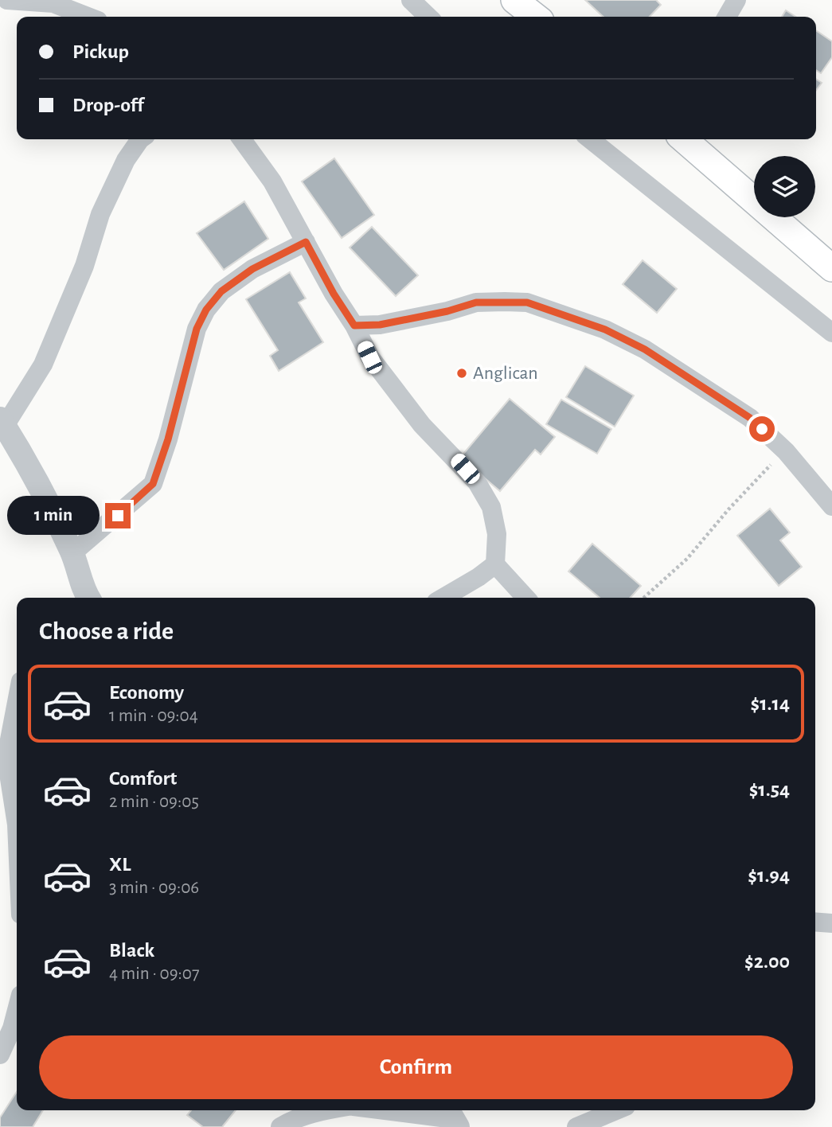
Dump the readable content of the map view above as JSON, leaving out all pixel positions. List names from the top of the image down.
{
  "places": ["Anglican"],
  "page": {
    "banner": ["Pickup", "Drop-off"],
    "bubble": "1 min",
    "heading": "Choose a ride",
    "list": [
      {
        "name": "Economy",
        "note": "1 min · 09:04",
        "value": "$1.14"
      },
      {
        "name": "Comfort",
        "note": "2 min · 09:05",
        "value": "$1.54"
      },
      {
        "name": "XL",
        "note": "3 min · 09:06",
        "value": "$1.94"
      },
      {
        "name": "Black",
        "note": "4 min · 09:07",
        "value": "$2.00"
      }
    ],
    "buttons": "Confirm"
  }
}
